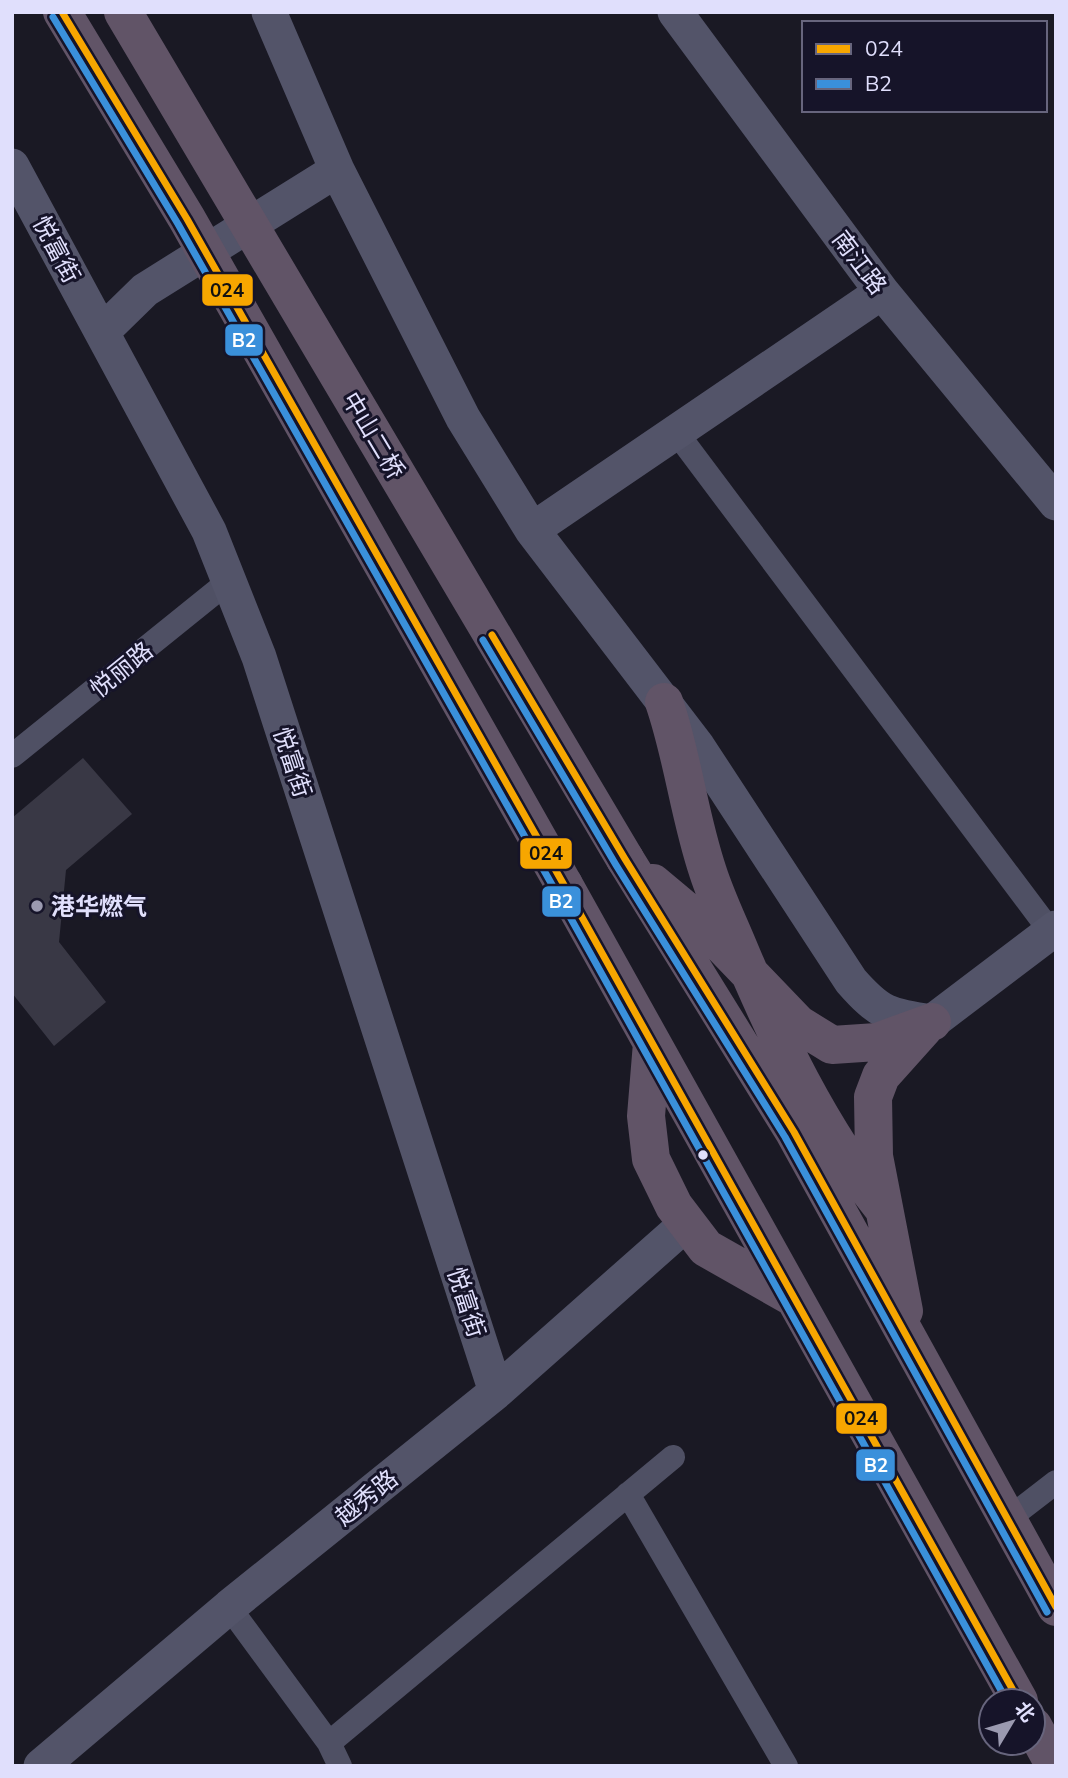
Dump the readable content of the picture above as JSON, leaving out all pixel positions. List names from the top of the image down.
{
  "streets": {
    "highway": ["中山二桥"],
    "street": [
      "悦富街",
      "南江路",
      "悦丽路",
      "越秀路"
    ]
  },
  "crossings": [
    ["悦富街", "悦丽路"],
    ["悦富街", "越秀路"]
  ],
  "places": ["港华燃气"],
  "lines": ["transit line 024", "transit line B2"],
  "legend": ["024", "B2"],
  "north": "top right"
}
